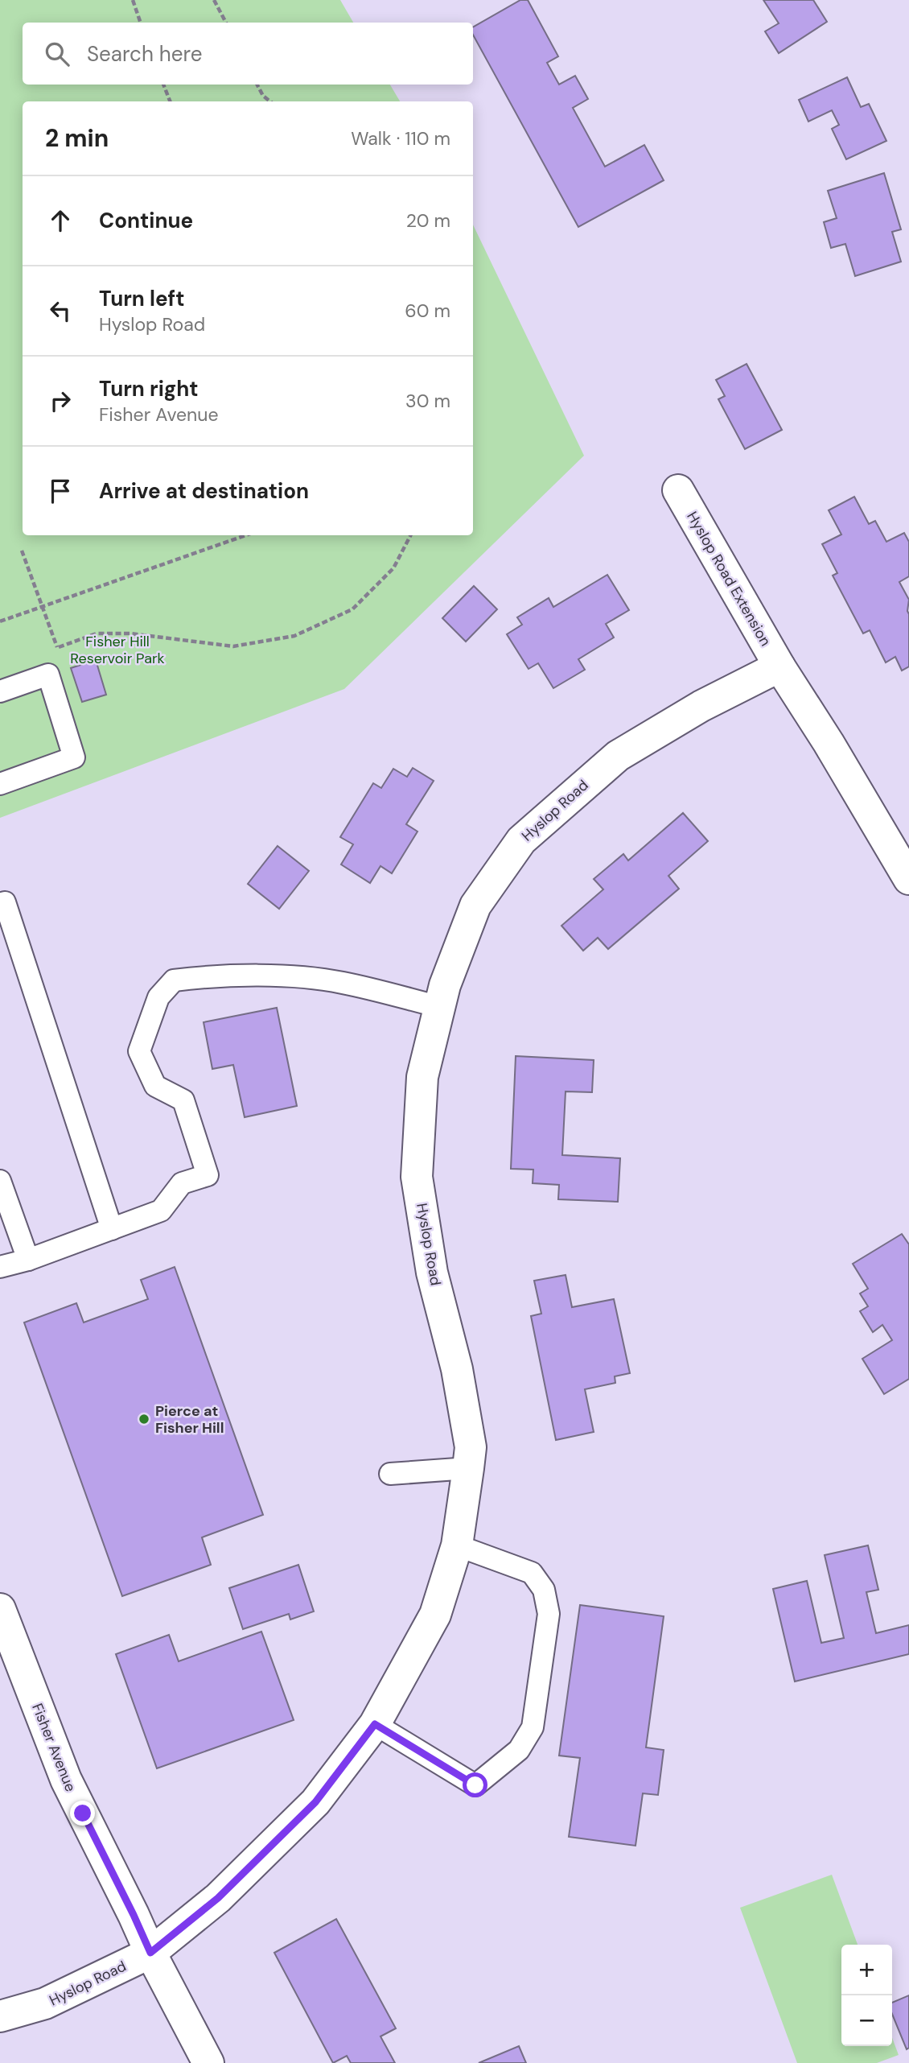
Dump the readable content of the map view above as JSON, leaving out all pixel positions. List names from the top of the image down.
{
  "streets": {
    "street": ["Hyslop Road Extension", "Hyslop Road", "Fisher Avenue"]
  },
  "crossings": [
    ["Hyslop Road Extension", "Hyslop Road"],
    ["Hyslop Road", "Fisher Avenue"]
  ],
  "parks": ["Fisher Hill Reservoir Park"],
  "places": ["Pierce at Fisher Hill"],
  "page": {
    "search": "Search here",
    "heading": ["2 min", "Walk · 110 m"],
    "list": [
      ["Continue", "20 m"],
      ["Turn left", "Hyslop Road", "60 m"],
      ["Turn right", "Fisher Avenue", "30 m"],
      "Arrive at destination"
    ],
    "map_buttons": ["+", "−"]
  }
}
